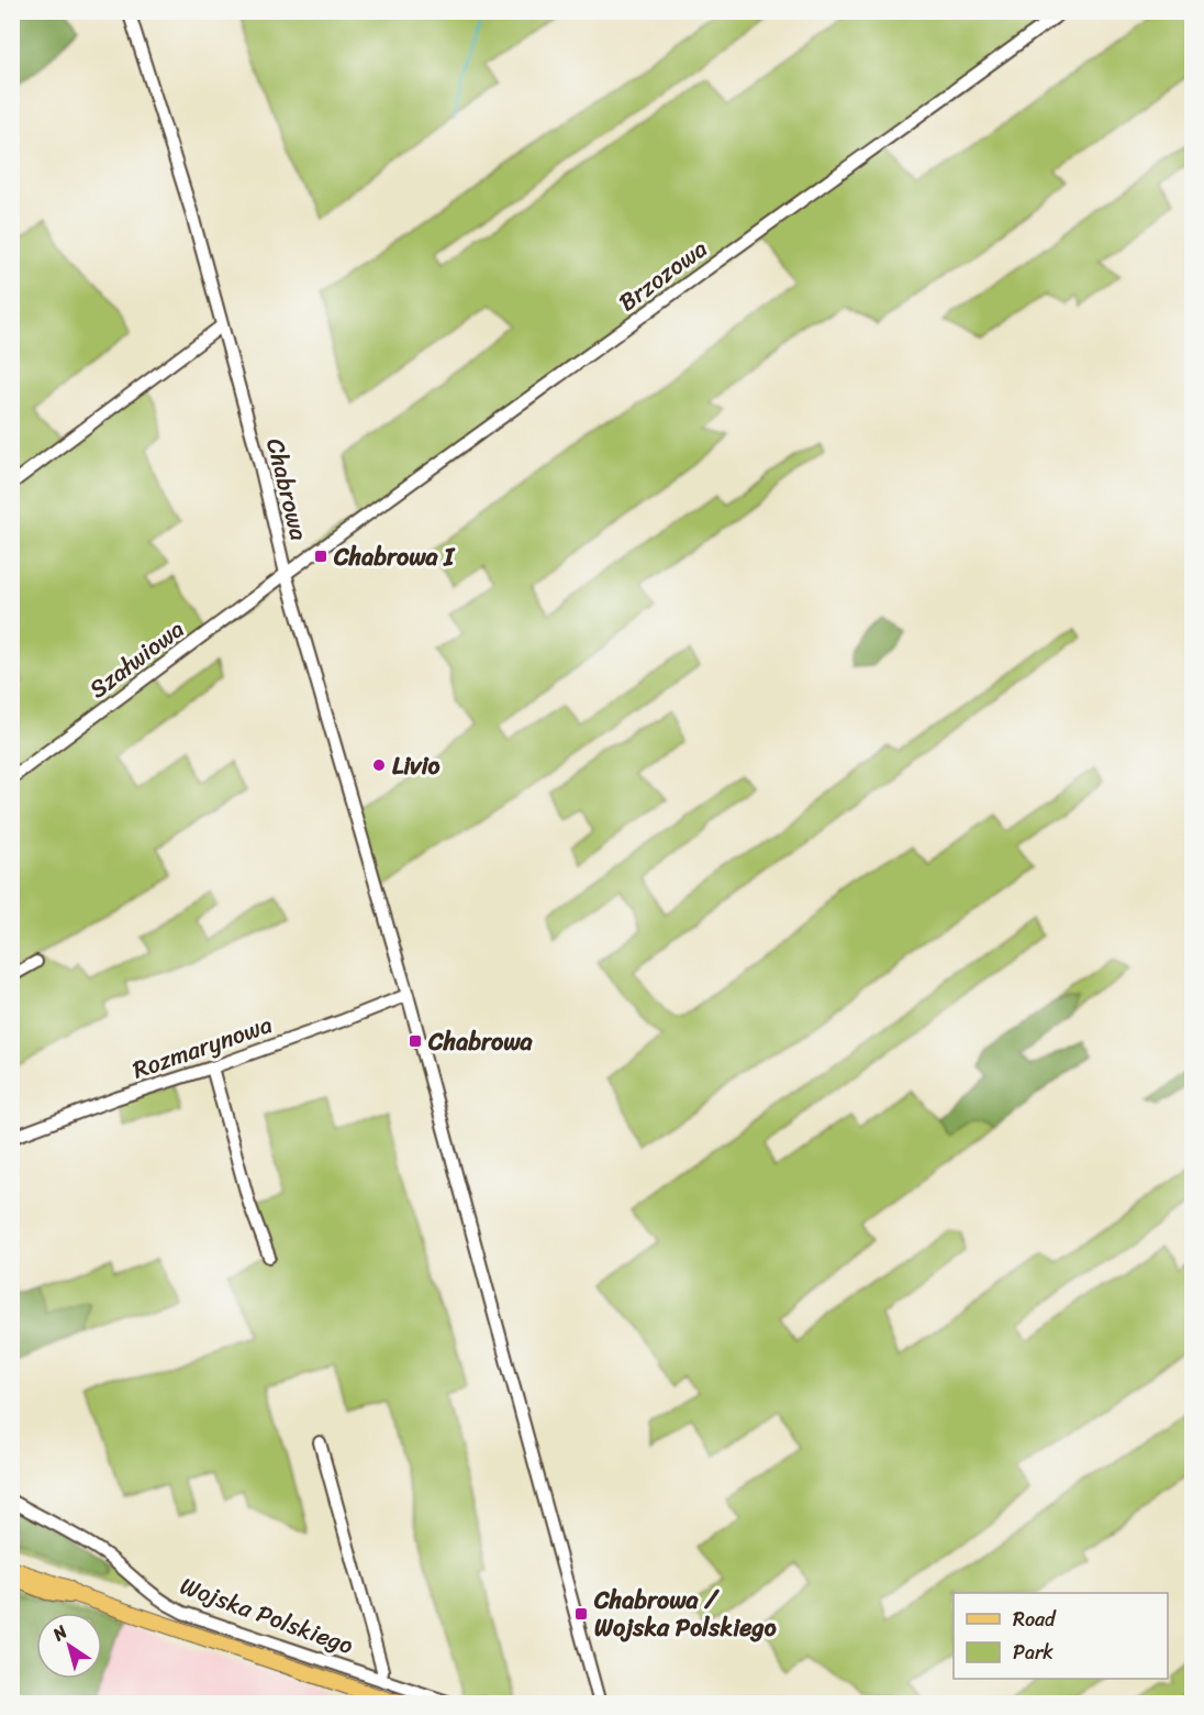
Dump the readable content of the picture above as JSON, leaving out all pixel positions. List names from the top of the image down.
{
  "streets": {
    "main road": ["Wojska Polskiego"],
    "street": [
      "Brzozowa",
      "Chabrowa",
      "Szałwiowa",
      "Rozmarynowa"
    ]
  },
  "crossings": [
    ["Brzozowa", "Chabrowa"],
    ["Brzozowa", "Szałwiowa"],
    ["Chabrowa", "Szałwiowa"],
    ["Chabrowa", "Rozmarynowa"]
  ],
  "places": {
    "transit": ["Chabrowa I", "Chabrowa", "Chabrowa / Wojska Polskiego"],
    "other": ["Livio"]
  },
  "legend": ["Road", "Park"],
  "north": "top left"
}
